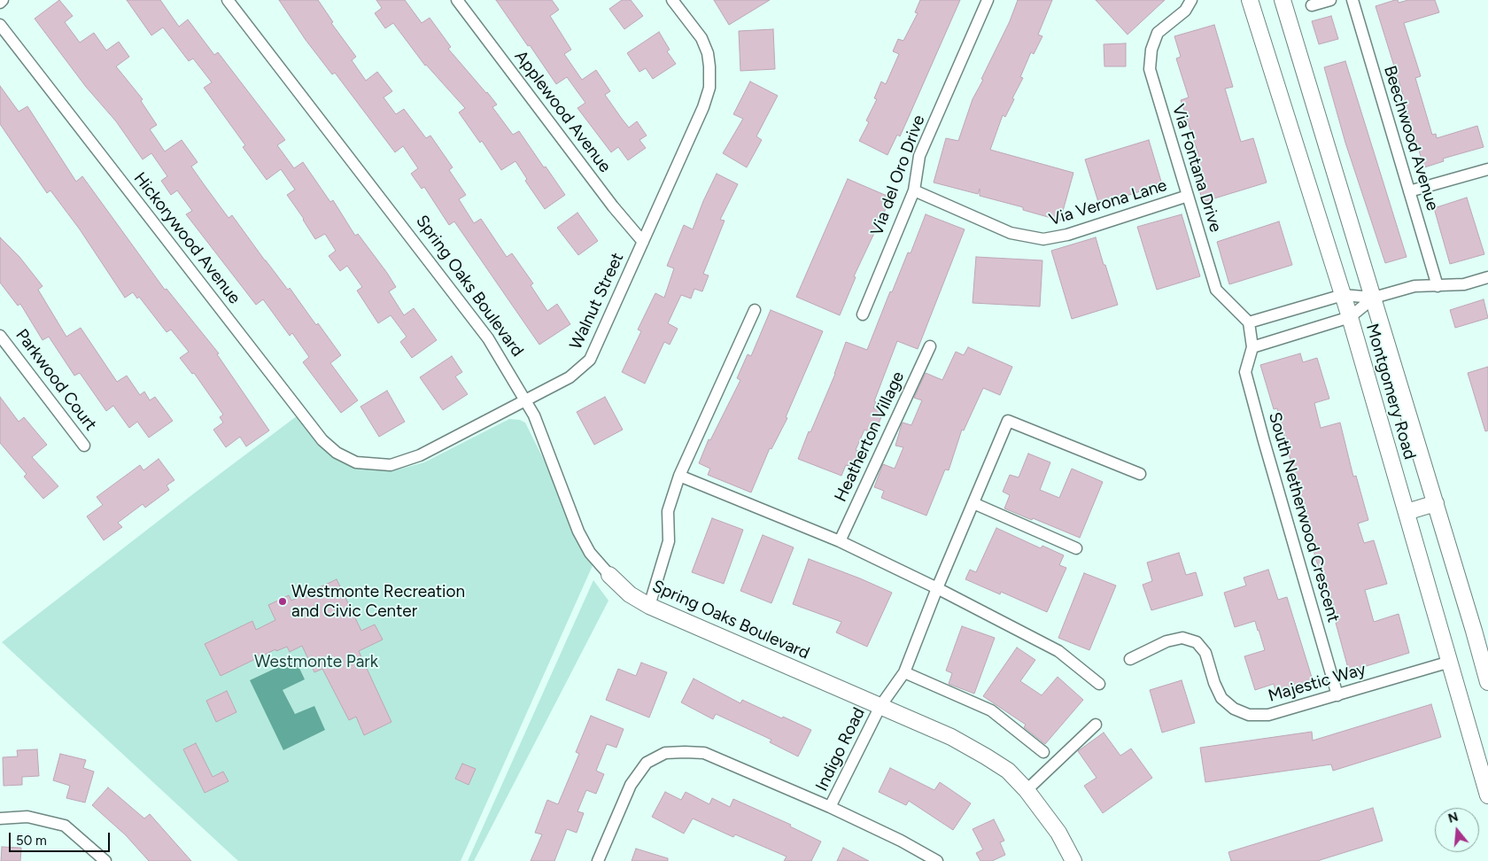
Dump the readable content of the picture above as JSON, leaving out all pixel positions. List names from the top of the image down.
{
  "streets": {
    "main road": ["Spring Oaks Boulevard", "Montgomery Road"],
    "street": [
      "Applewood Avenue",
      "Beechwood Avenue",
      "Via Fontana Drive",
      "Via del Oro Drive",
      "Via Verona Lane",
      "Hickorywood Avenue",
      "Walnut Street",
      "Parkwood Court",
      "Heatherton Village",
      "South Netherwood Crescent",
      "Majestic Way",
      "Indigo Road"
    ]
  },
  "crossings": [
    ["Applewood Avenue", "Walnut Street"],
    ["Via Fontana Drive", "Via Verona Lane"],
    ["Via del Oro Drive", "Via Verona Lane"],
    ["Hickorywood Avenue", "Walnut Street"],
    ["Spring Oaks Boulevard", "Walnut Street"],
    ["Spring Oaks Boulevard", "Indigo Road"],
    ["Montgomery Road", "Majestic Way"],
    ["South Netherwood Crescent", "Majestic Way"]
  ],
  "parks": ["Westmonte Park"],
  "places": ["Westmonte Recreation and Civic Center"],
  "scale_bar": "50 m",
  "north": "top"
}
